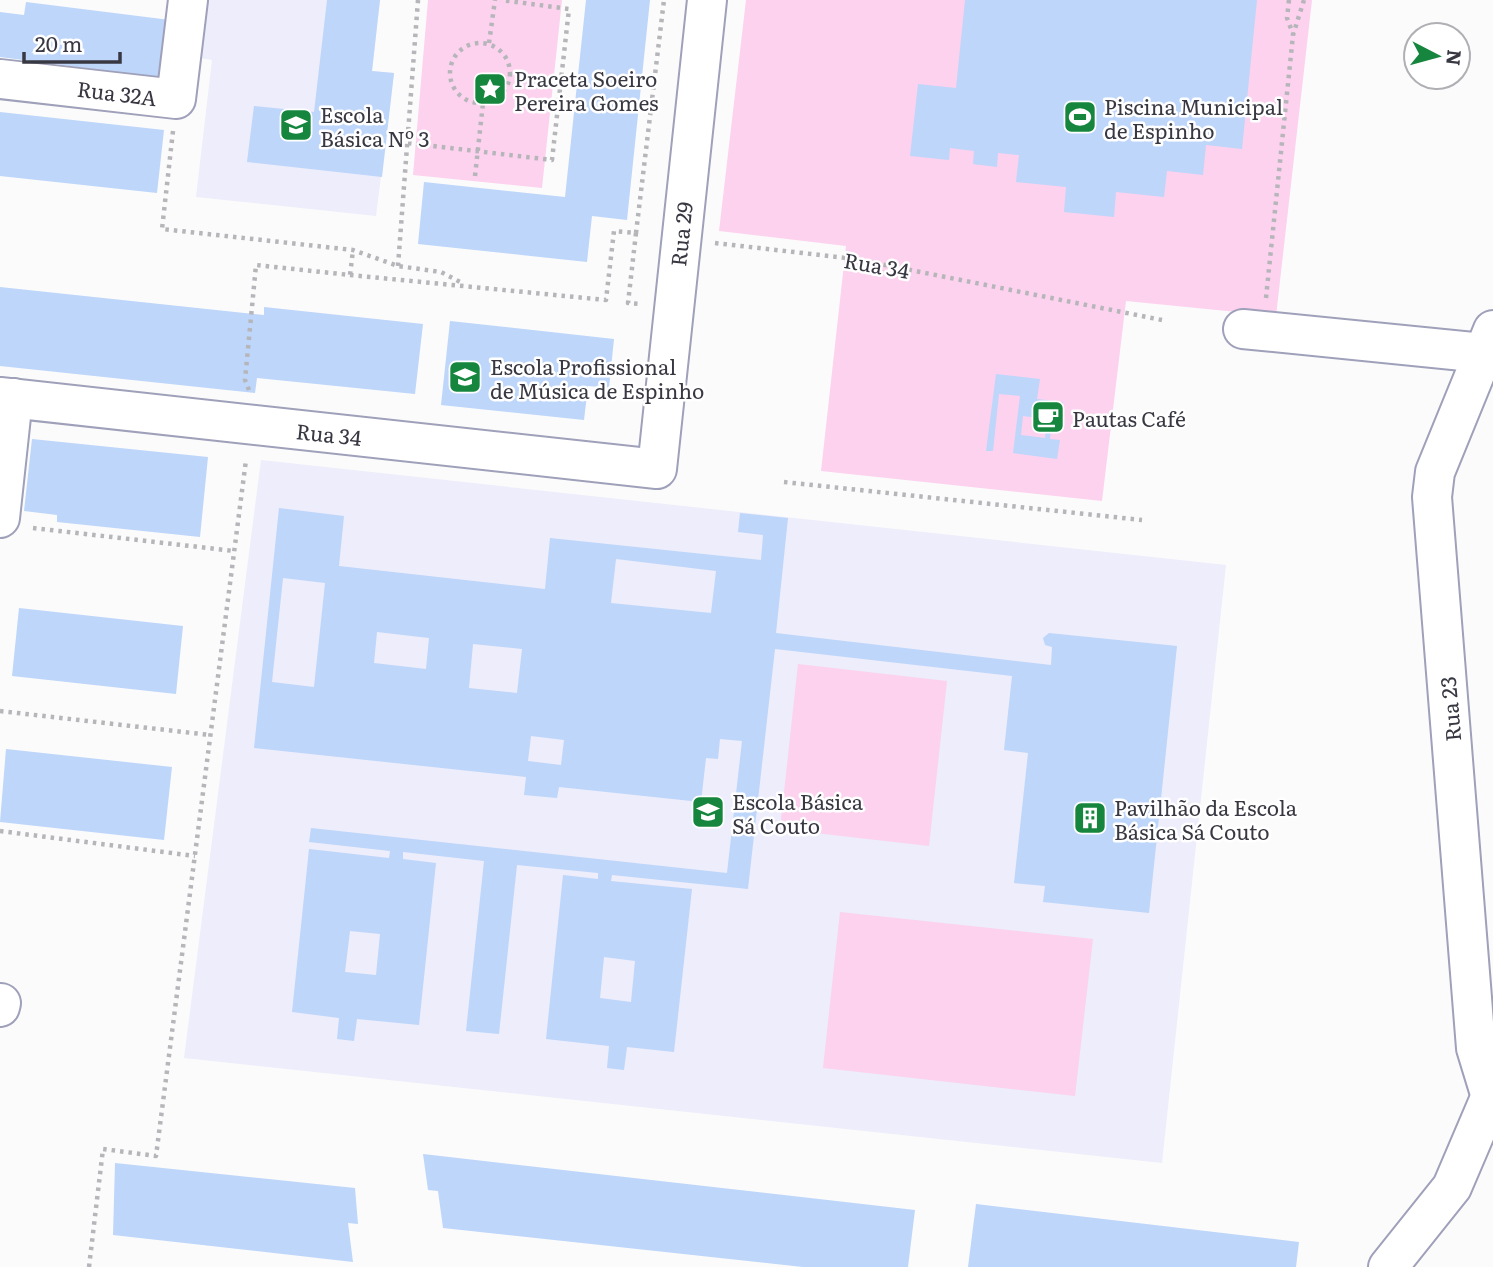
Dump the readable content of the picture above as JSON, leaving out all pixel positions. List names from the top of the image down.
{
  "streets": {
    "street": [
      "Rua 32A",
      "Rua 29",
      "Rua 34",
      "Rua 23"
    ]
  },
  "crossings": [
    ["Rua 29", "Rua 34"]
  ],
  "places": {
    "place": ["Praceta Soeiro Pereira Gomes"],
    "sports": ["Piscina Municipal de Espinho"],
    "school or university": ["Escola Básica Nº 3", "Escola Profissional de Música de Espinho", "Escola Básica Sá Couto"],
    "cafe": ["Pautas Café"],
    "building": ["Pavilhão da Escola Básica Sá Couto"]
  },
  "scale_bar": "20 m",
  "north": "right"
}
